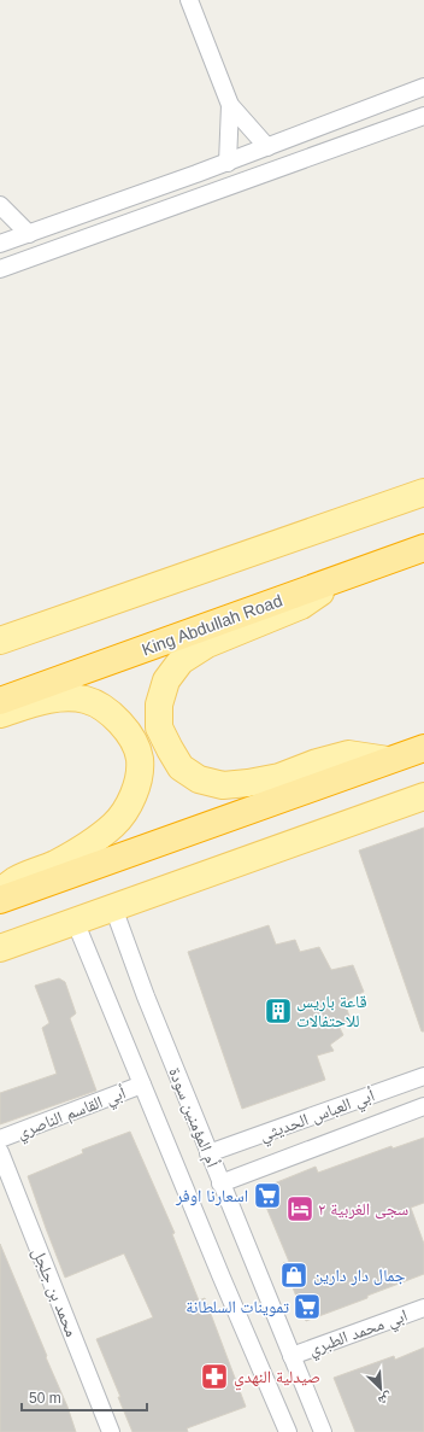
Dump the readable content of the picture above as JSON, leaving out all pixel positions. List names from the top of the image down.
{
  "streets": {
    "highway": ["King Abdullah Road"],
    "street": [
      "أبي القاسم الناصري",
      "أبي العباس الحديثي",
      "أم المؤمنين سودة",
      "محمد بن جلجل",
      "ابي محمد الطبري"
    ]
  },
  "crossings": [
    ["أبي القاسم الناصري", "أم المؤمنين سودة"],
    ["أبي العباس الحديثي", "أم المؤمنين سودة"],
    ["أم المؤمنين سودة", "ابي محمد الطبري"]
  ],
  "places": {
    "building": ["قاعة باريس للاحتفالات"],
    "supermarket": ["اسعارنا اوفر", "تموينات السلطانة"],
    "hotel": ["سجى الغربية ٢"],
    "shop": ["جمال دار دارين"],
    "pharmacy": ["صيدلية النهدي"]
  },
  "scale_bar": "50 m",
  "north": "bottom right"
}
